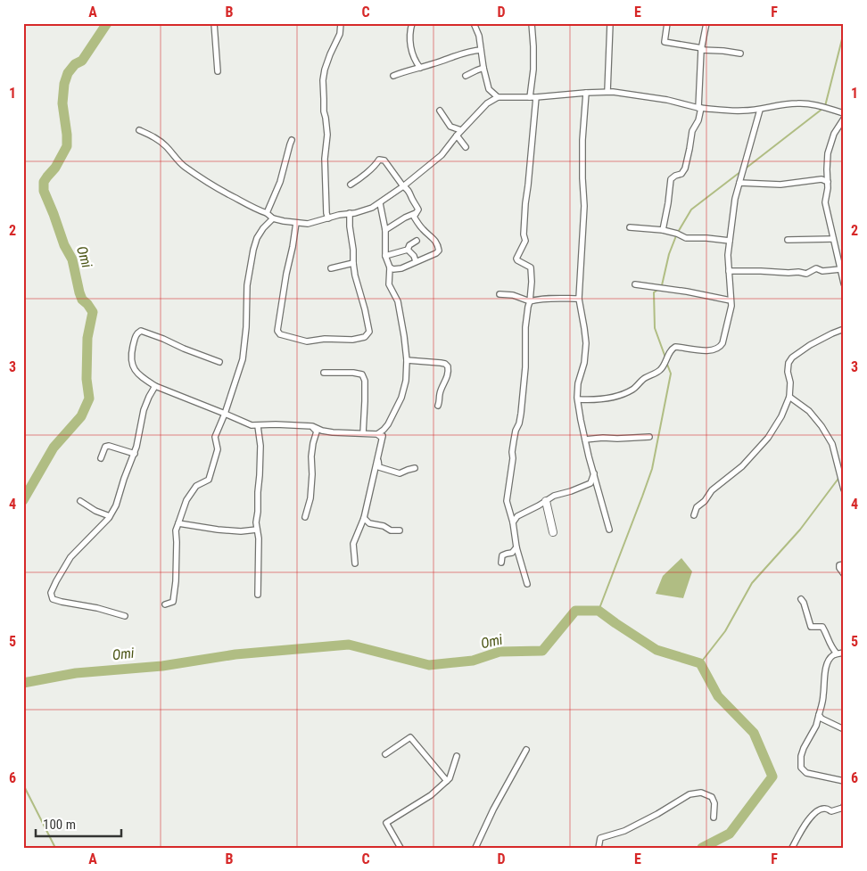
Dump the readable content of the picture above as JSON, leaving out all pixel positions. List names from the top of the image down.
{
  "water": ["Omi"],
  "scale_bar": "100 m",
  "grid": {
    "columns": [
      "A",
      "B",
      "C",
      "D",
      "E",
      "F"
    ],
    "rows": [
      "1",
      "2",
      "3",
      "4",
      "5",
      "6"
    ]
  }
}
